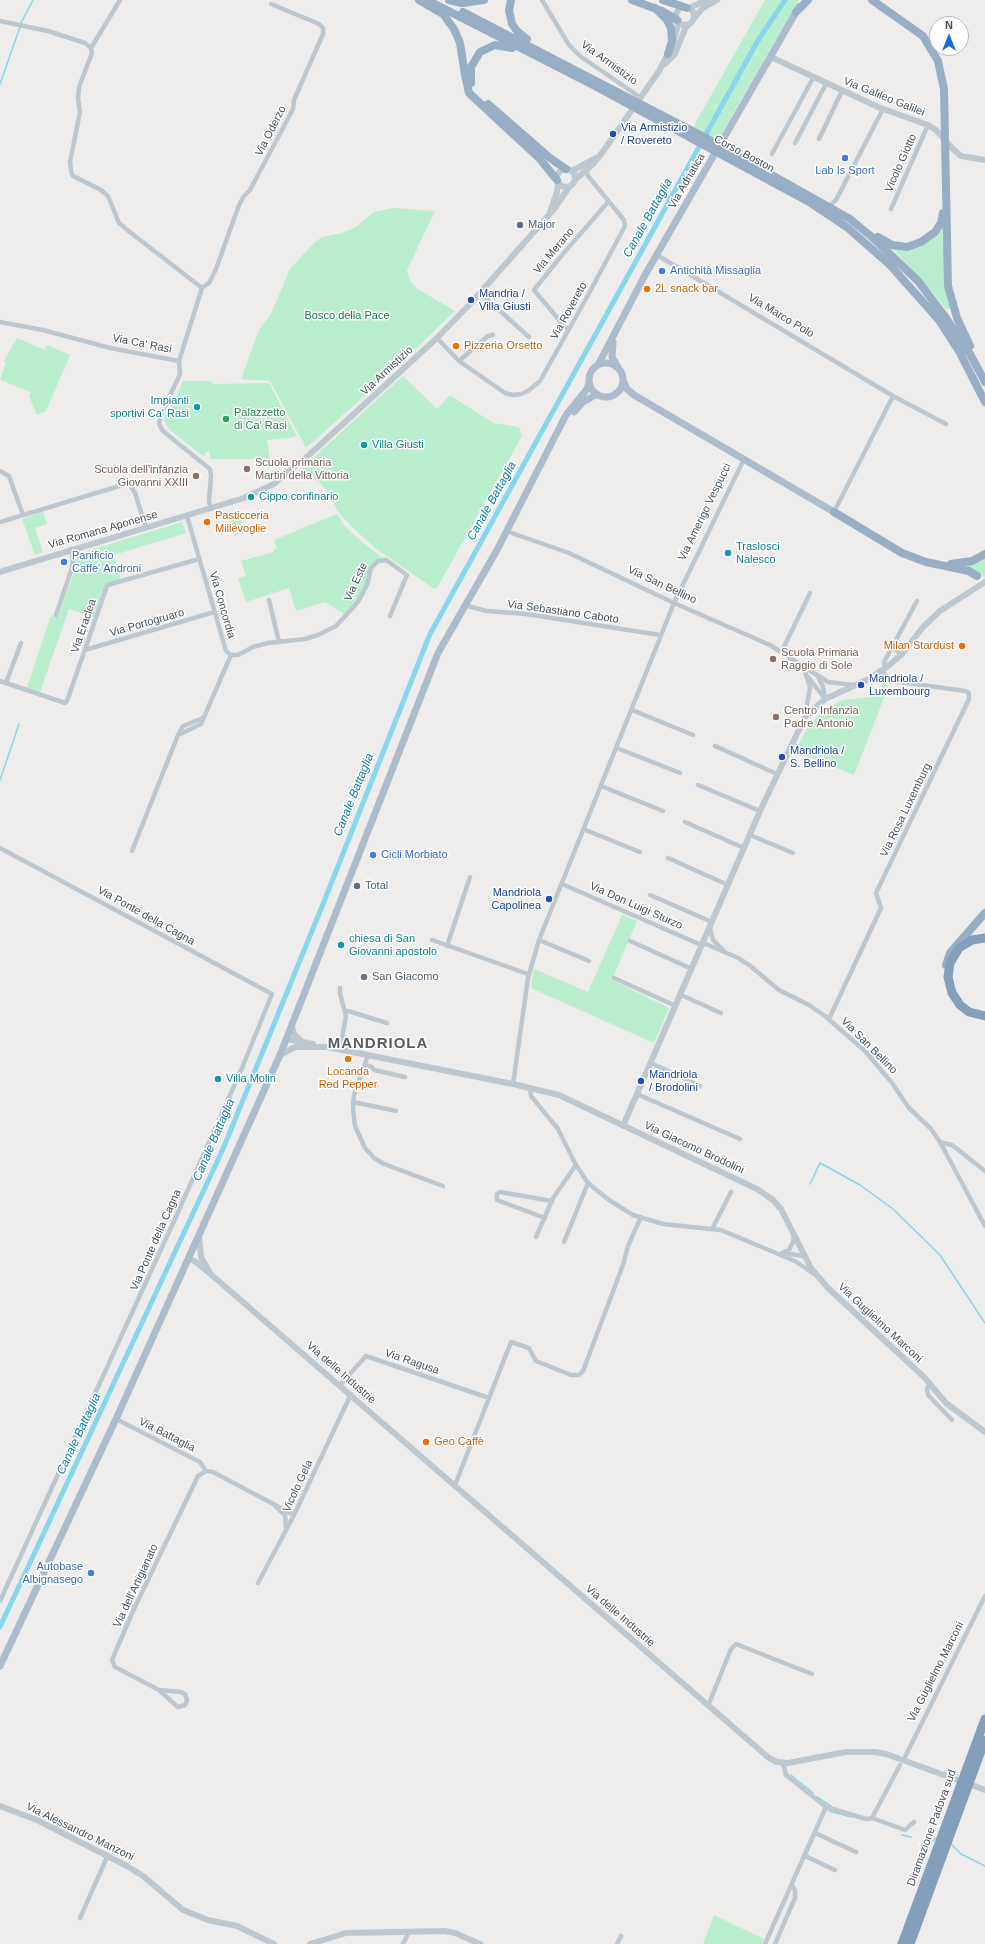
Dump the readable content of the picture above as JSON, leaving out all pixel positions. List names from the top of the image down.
{
  "streets": {
    "highway": ["Corso Boston", "Diramazione Padova sud"],
    "main road": ["Via Adriatica", "Via Amerigo Vespucci"],
    "street": [
      "Via Armistizio",
      "Via Galileo Galilei",
      "Via Oderzo",
      "Vicolo Giotto",
      "Via Merano",
      "Via Rovereto",
      "Via Marco Polo",
      "Via Ca' Rasi",
      "Via Romana Aponense",
      "Via Este",
      "Via San Bellino",
      "Via Concordia",
      "Via Sebastiano Caboto",
      "Via Portogruaro",
      "Via Eraclea",
      "Via Rosa Luxemburg",
      "Via Don Luigi Sturzo",
      "Via Ponte della Cagna",
      "Via Giacomo Brodolini",
      "Via Guglielmo Marconi",
      "Via Ragusa",
      "Via delle Industrie",
      "Via Battaglia",
      "Vicolo Gela",
      "Via dell'Artigianato",
      "Via Alessandro Manzoni"
    ]
  },
  "crossings": [
    ["Via Armistizio", "Via Rovereto"],
    ["Via Armistizio", "Via Ca' Rasi"],
    ["Via Armistizio", "Via Romana Aponense"],
    ["Via Galileo Galilei", "Vicolo Giotto"],
    ["Via Galileo Galilei", "Via Adriatica"],
    ["Via Oderzo", "Via Ca' Rasi"],
    ["Via Adriatica", "Via Marco Polo"],
    ["Via Adriatica", "Via Amerigo Vespucci"],
    ["Via Merano", "Via Rovereto"],
    ["Via Ca' Rasi", "Via Romana Aponense"],
    ["Via Amerigo Vespucci", "Via San Bellino"],
    ["Via Amerigo Vespucci", "Via Sebastiano Caboto"],
    ["Via Amerigo Vespucci", "Via Don Luigi Sturzo"],
    ["Via Romana Aponense", "Via Concordia"],
    ["Via Este", "Via Concordia"],
    ["Via San Bellino", "Via Rosa Luxemburg"],
    ["Via San Bellino", "Via Don Luigi Sturzo"],
    ["Via Concordia", "Via Portogruaro"],
    ["Via Concordia", "Via Eraclea"],
    ["Via Portogruaro", "Via Eraclea"],
    ["Via Giacomo Brodolini", "Via Guglielmo Marconi"],
    ["Via Ragusa", "Via delle Industrie"],
    ["Via delle Industrie", "Vicolo Gela"],
    ["Via Battaglia", "Via dell'Artigianato"]
  ],
  "districts": ["MANDRIOLA"],
  "water": ["Canale Battaglia"],
  "parks": ["Bosco della Pace"],
  "places": [
    "Via Armistizio / Rovereto",
    "Lab Is Sport",
    "Major",
    "Antichità Missaglia",
    "2L snack bar",
    "Mandria / Villa Giusti",
    "Pizzeria Orsetto",
    "Impianti sportivi Ca' Rasi",
    "Palazzetto di Ca' Rasi",
    "Villa Giusti",
    "Scuola primaria Martiri della Vittoria",
    "Scuola dell'infanzia Giovanni XXIII",
    "Cippo confinario",
    "Pasticceria Millevoglie",
    "Traslosci Nalesco",
    "Panificio Caffe' Androni",
    "Milan Stardust",
    "Scuola Primaria Raggio di Sole",
    "Mandriola / Luxembourg",
    "Centro Infanzia Padre Antonio",
    "Mandriola / S. Bellino",
    "Cicli Morbiato",
    "Total",
    "Mandriola Capolinea",
    "chiesa di San Giovanni apostolo",
    "San Giacomo",
    "Locanda Red Pepper",
    "Villa Molin",
    "Mandriola / Brodolini",
    "Geo Caffè",
    "Autobase Albignasego"
  ],
  "north": "top"
}
